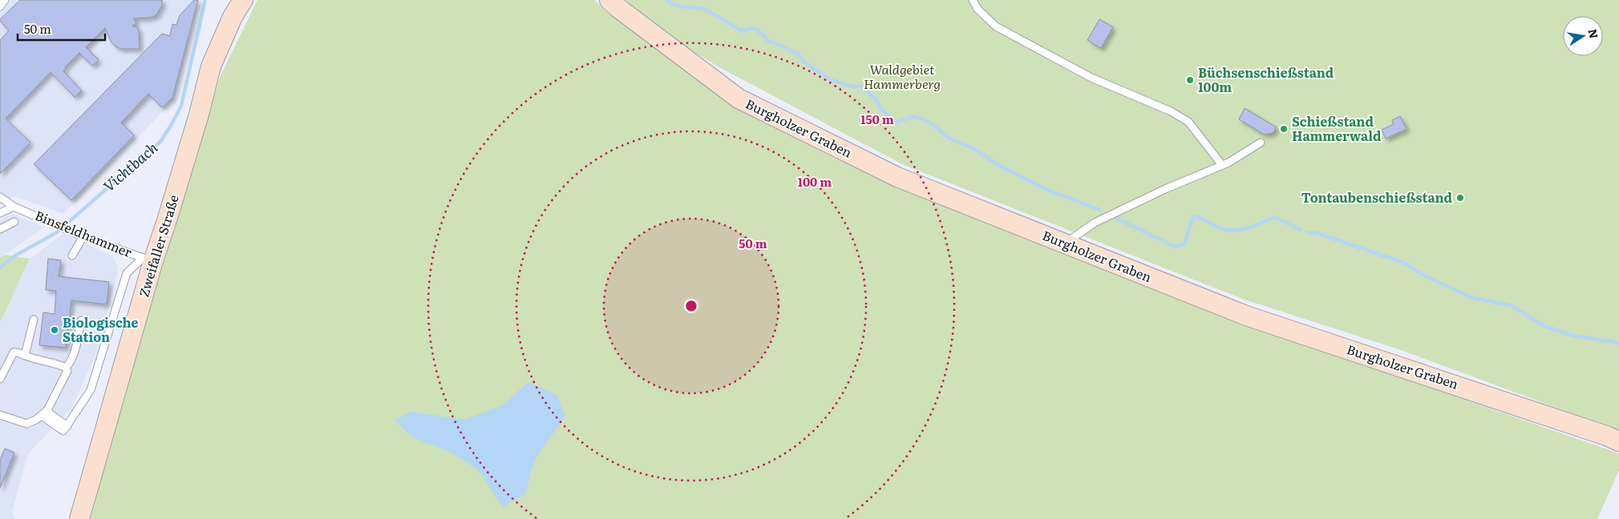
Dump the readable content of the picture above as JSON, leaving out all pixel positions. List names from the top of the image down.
{
  "streets": {
    "main road": ["Burgholzer Graben", "Zweifaller Straße"],
    "lane": ["Binsfeldhammer"]
  },
  "crossings": [
    ["Binsfeldhammer", "Zweifaller Straße"]
  ],
  "water": ["Vichtbach"],
  "parks": ["Waldgebiet Hammerberg"],
  "places": [
    "Büchsenschießstand 100m",
    "Schießstand Hammerwald",
    "Tontaubenschießstand",
    "Biologische Station"
  ],
  "scale_bar": "50 m",
  "north": "right",
  "rings": ["150 m", "100 m", "50 m"]
}
